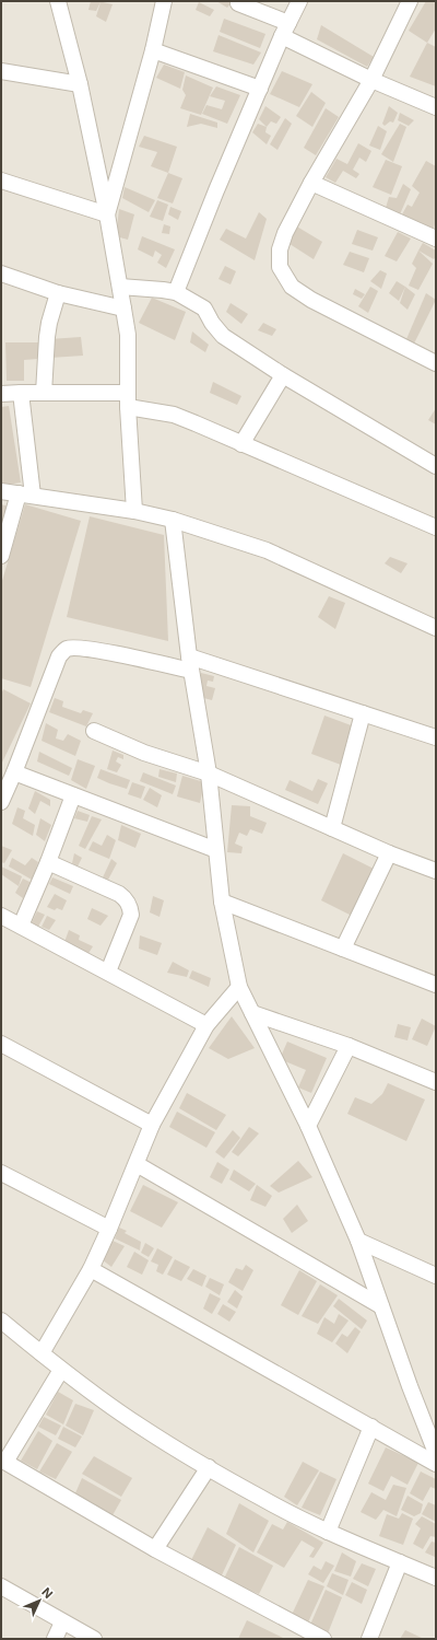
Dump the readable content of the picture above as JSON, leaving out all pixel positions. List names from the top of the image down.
{
  "north": "top right"
}
